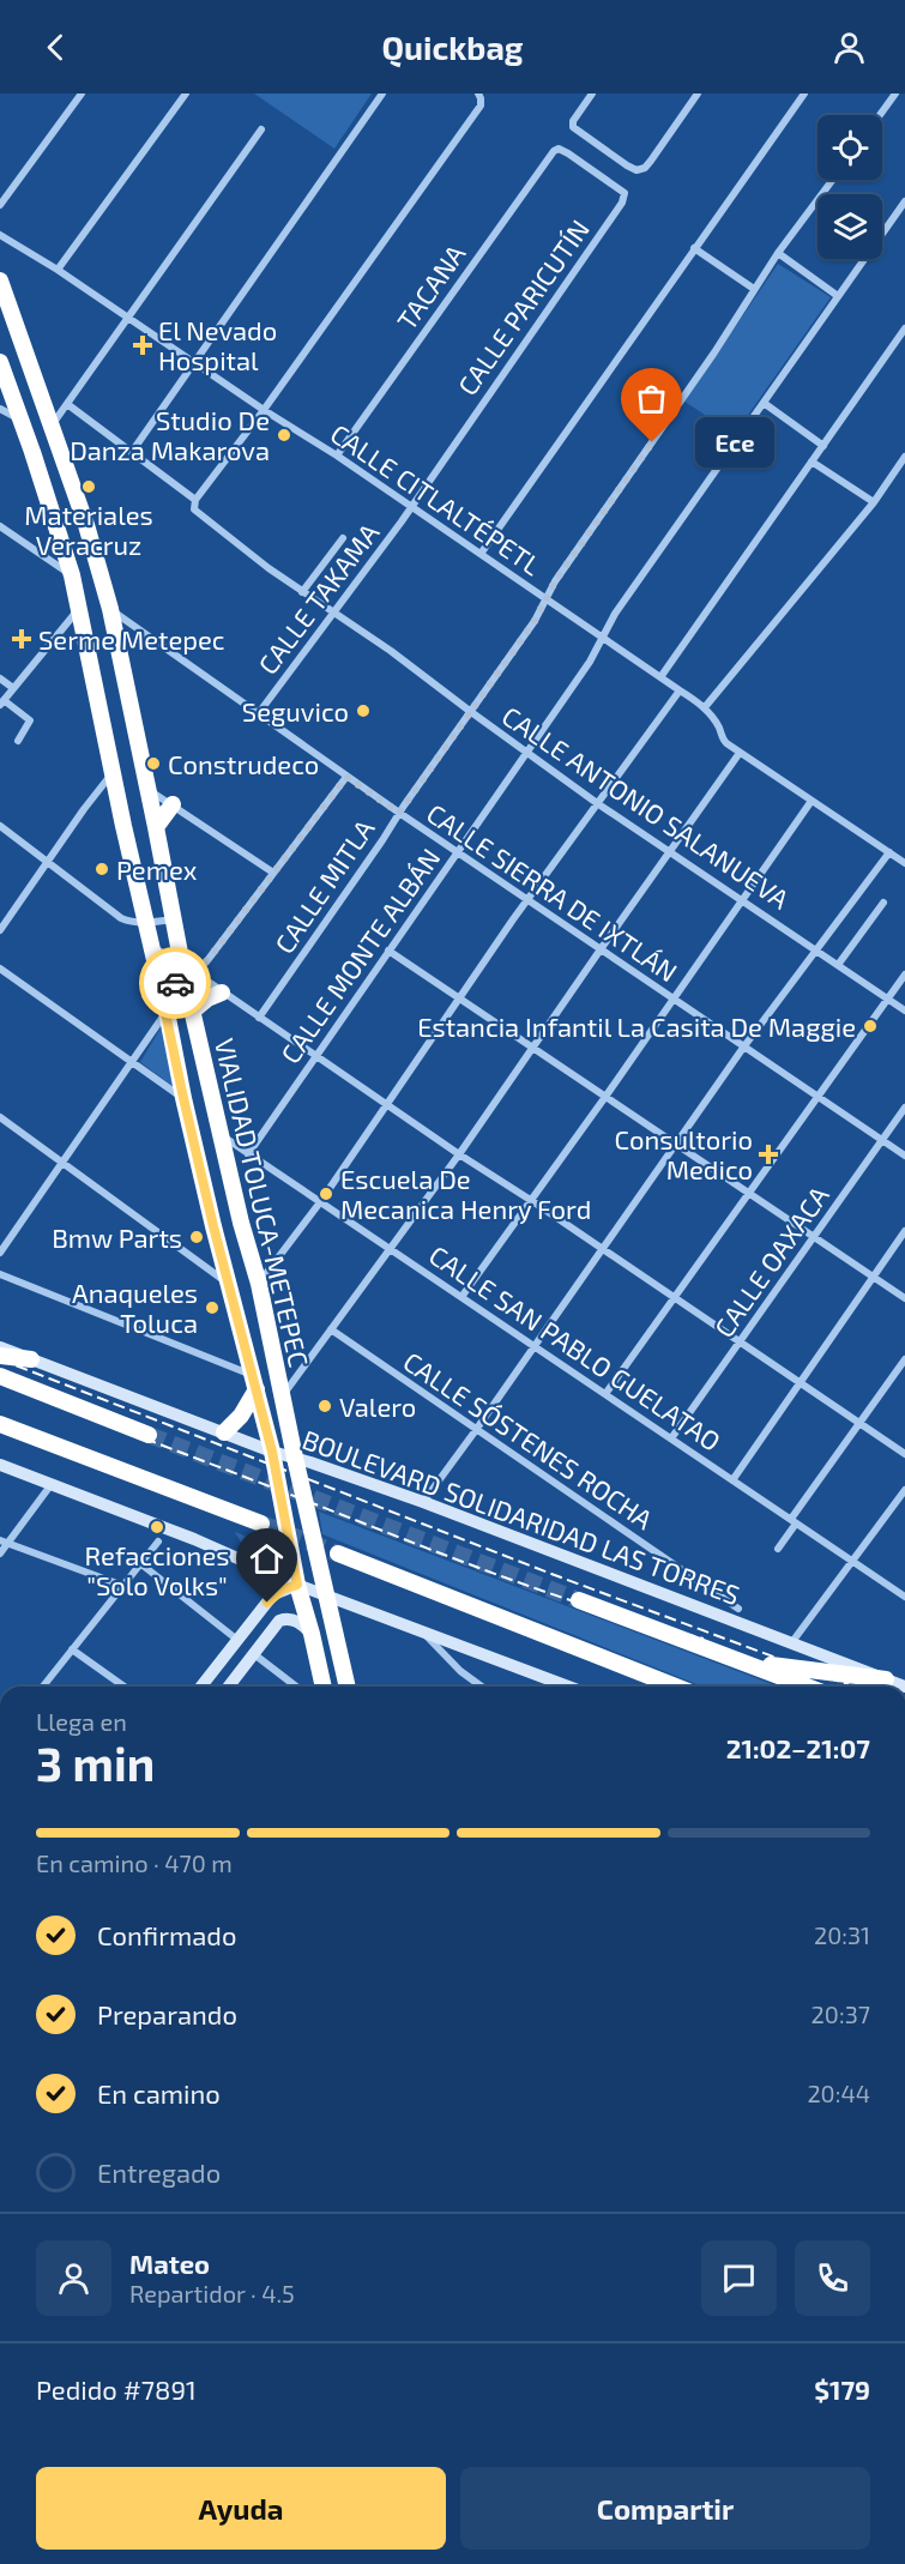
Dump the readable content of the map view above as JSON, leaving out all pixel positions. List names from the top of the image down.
{
  "streets": {
    "highway": ["VIALIDAD TOLUCA-METEPEC"],
    "main road": ["BOULEVARD SOLIDARIDAD LAS TORRES"],
    "street": [
      "TACANA",
      "CALLE PARICUTÍN",
      "CALLE CITLALTÉPETL",
      "CALLE TAKAMA",
      "CALLE ANTONIO SALANUEVA",
      "CALLE MITLA",
      "CALLE SIERRA DE IXTLÁN",
      "CALLE MONTE ALBÁN",
      "CALLE OAXACA",
      "CALLE SAN PABLO GUELATAO",
      "CALLE SÓSTENES ROCHA"
    ]
  },
  "crossings": [
    ["TACANA", "CALLE PARICUTÍN"],
    ["TACANA", "CALLE CITLALTÉPETL"],
    ["CALLE PARICUTÍN", "CALLE CITLALTÉPETL"],
    ["CALLE PARICUTÍN", "CALLE TAKAMA"],
    ["CALLE CITLALTÉPETL", "CALLE TAKAMA"],
    ["CALLE CITLALTÉPETL", "CALLE MITLA"],
    ["CALLE CITLALTÉPETL", "CALLE MONTE ALBÁN"],
    ["CALLE TAKAMA", "CALLE ANTONIO SALANUEVA"],
    ["CALLE TAKAMA", "CALLE SIERRA DE IXTLÁN"],
    ["CALLE ANTONIO SALANUEVA", "CALLE MITLA"],
    ["CALLE ANTONIO SALANUEVA", "CALLE MONTE ALBÁN"],
    ["CALLE MITLA", "CALLE SIERRA DE IXTLÁN"],
    ["CALLE SIERRA DE IXTLÁN", "CALLE MONTE ALBÁN"],
    ["CALLE SIERRA DE IXTLÁN", "VIALIDAD TOLUCA-METEPEC"],
    ["CALLE SIERRA DE IXTLÁN", "CALLE OAXACA"],
    ["CALLE MONTE ALBÁN", "CALLE SAN PABLO GUELATAO"],
    ["VIALIDAD TOLUCA-METEPEC", "CALLE SAN PABLO GUELATAO"],
    ["VIALIDAD TOLUCA-METEPEC", "BOULEVARD SOLIDARIDAD LAS TORRES"],
    ["CALLE OAXACA", "CALLE SAN PABLO GUELATAO"]
  ],
  "places": {
    "health": ["El Nevado Hospital", "Serme Metepec", "Consultorio Medico"],
    "other": [
      "Studio De Danza Makarova",
      "Ece",
      "Materiales Veracruz",
      "Seguvico",
      "Construdeco",
      "Pemex",
      "Estancia Infantil La Casita De Maggie",
      "Escuela De Mecanica Henry Ford",
      "Bmw Parts",
      "Anaqueles Toluca",
      "Valero",
      "Refacciones \"Solo Volks\""
    ]
  },
  "page": {
    "header": "Quickbag",
    "bubble": "Ece",
    "heading": ["3 min", "Llega en", "21:02–21:07"],
    "panel": [
      "Mateo",
      "Repartidor · 4.5",
      "Pedido #7891",
      "$179"
    ],
    "bar": "En camino · 470 m",
    "list": [
      ["Confirmado", "20:31"],
      ["Preparando", "20:37"],
      ["En camino", "20:44"],
      "Entregado"
    ],
    "buttons": ["Ayuda", "Compartir"]
  }
}
